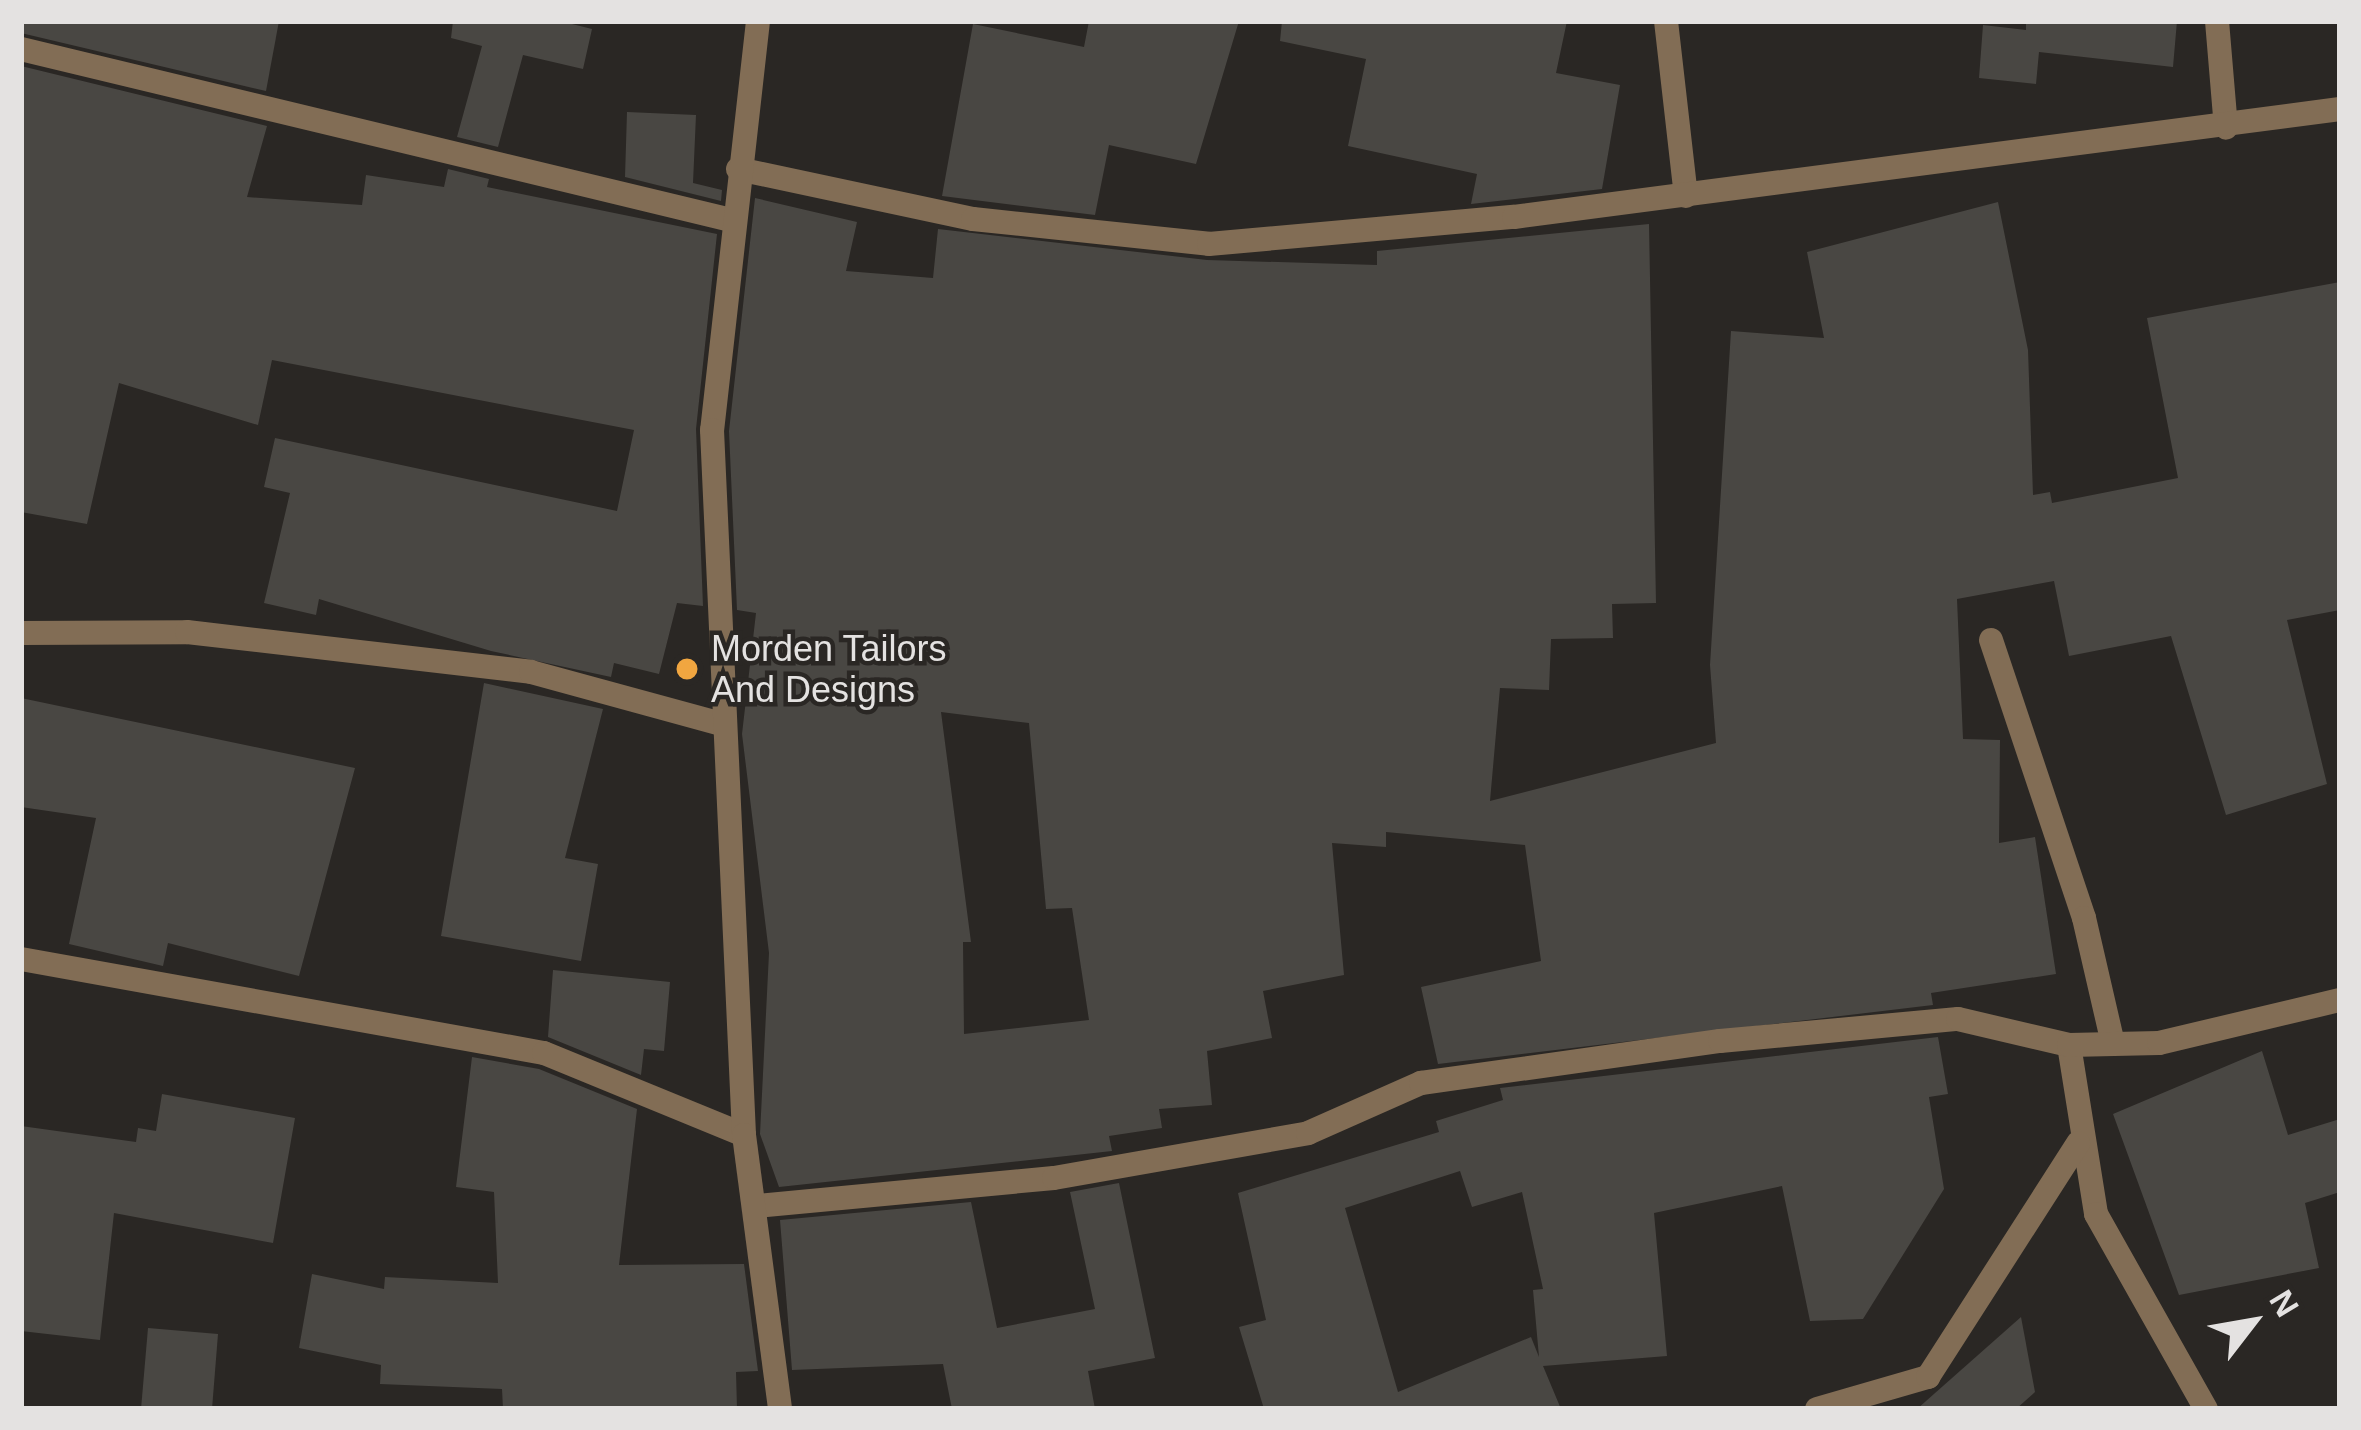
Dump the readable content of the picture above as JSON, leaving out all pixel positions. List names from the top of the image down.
{
  "places": ["Morden Tailors And Designs"],
  "north": "top right"
}
